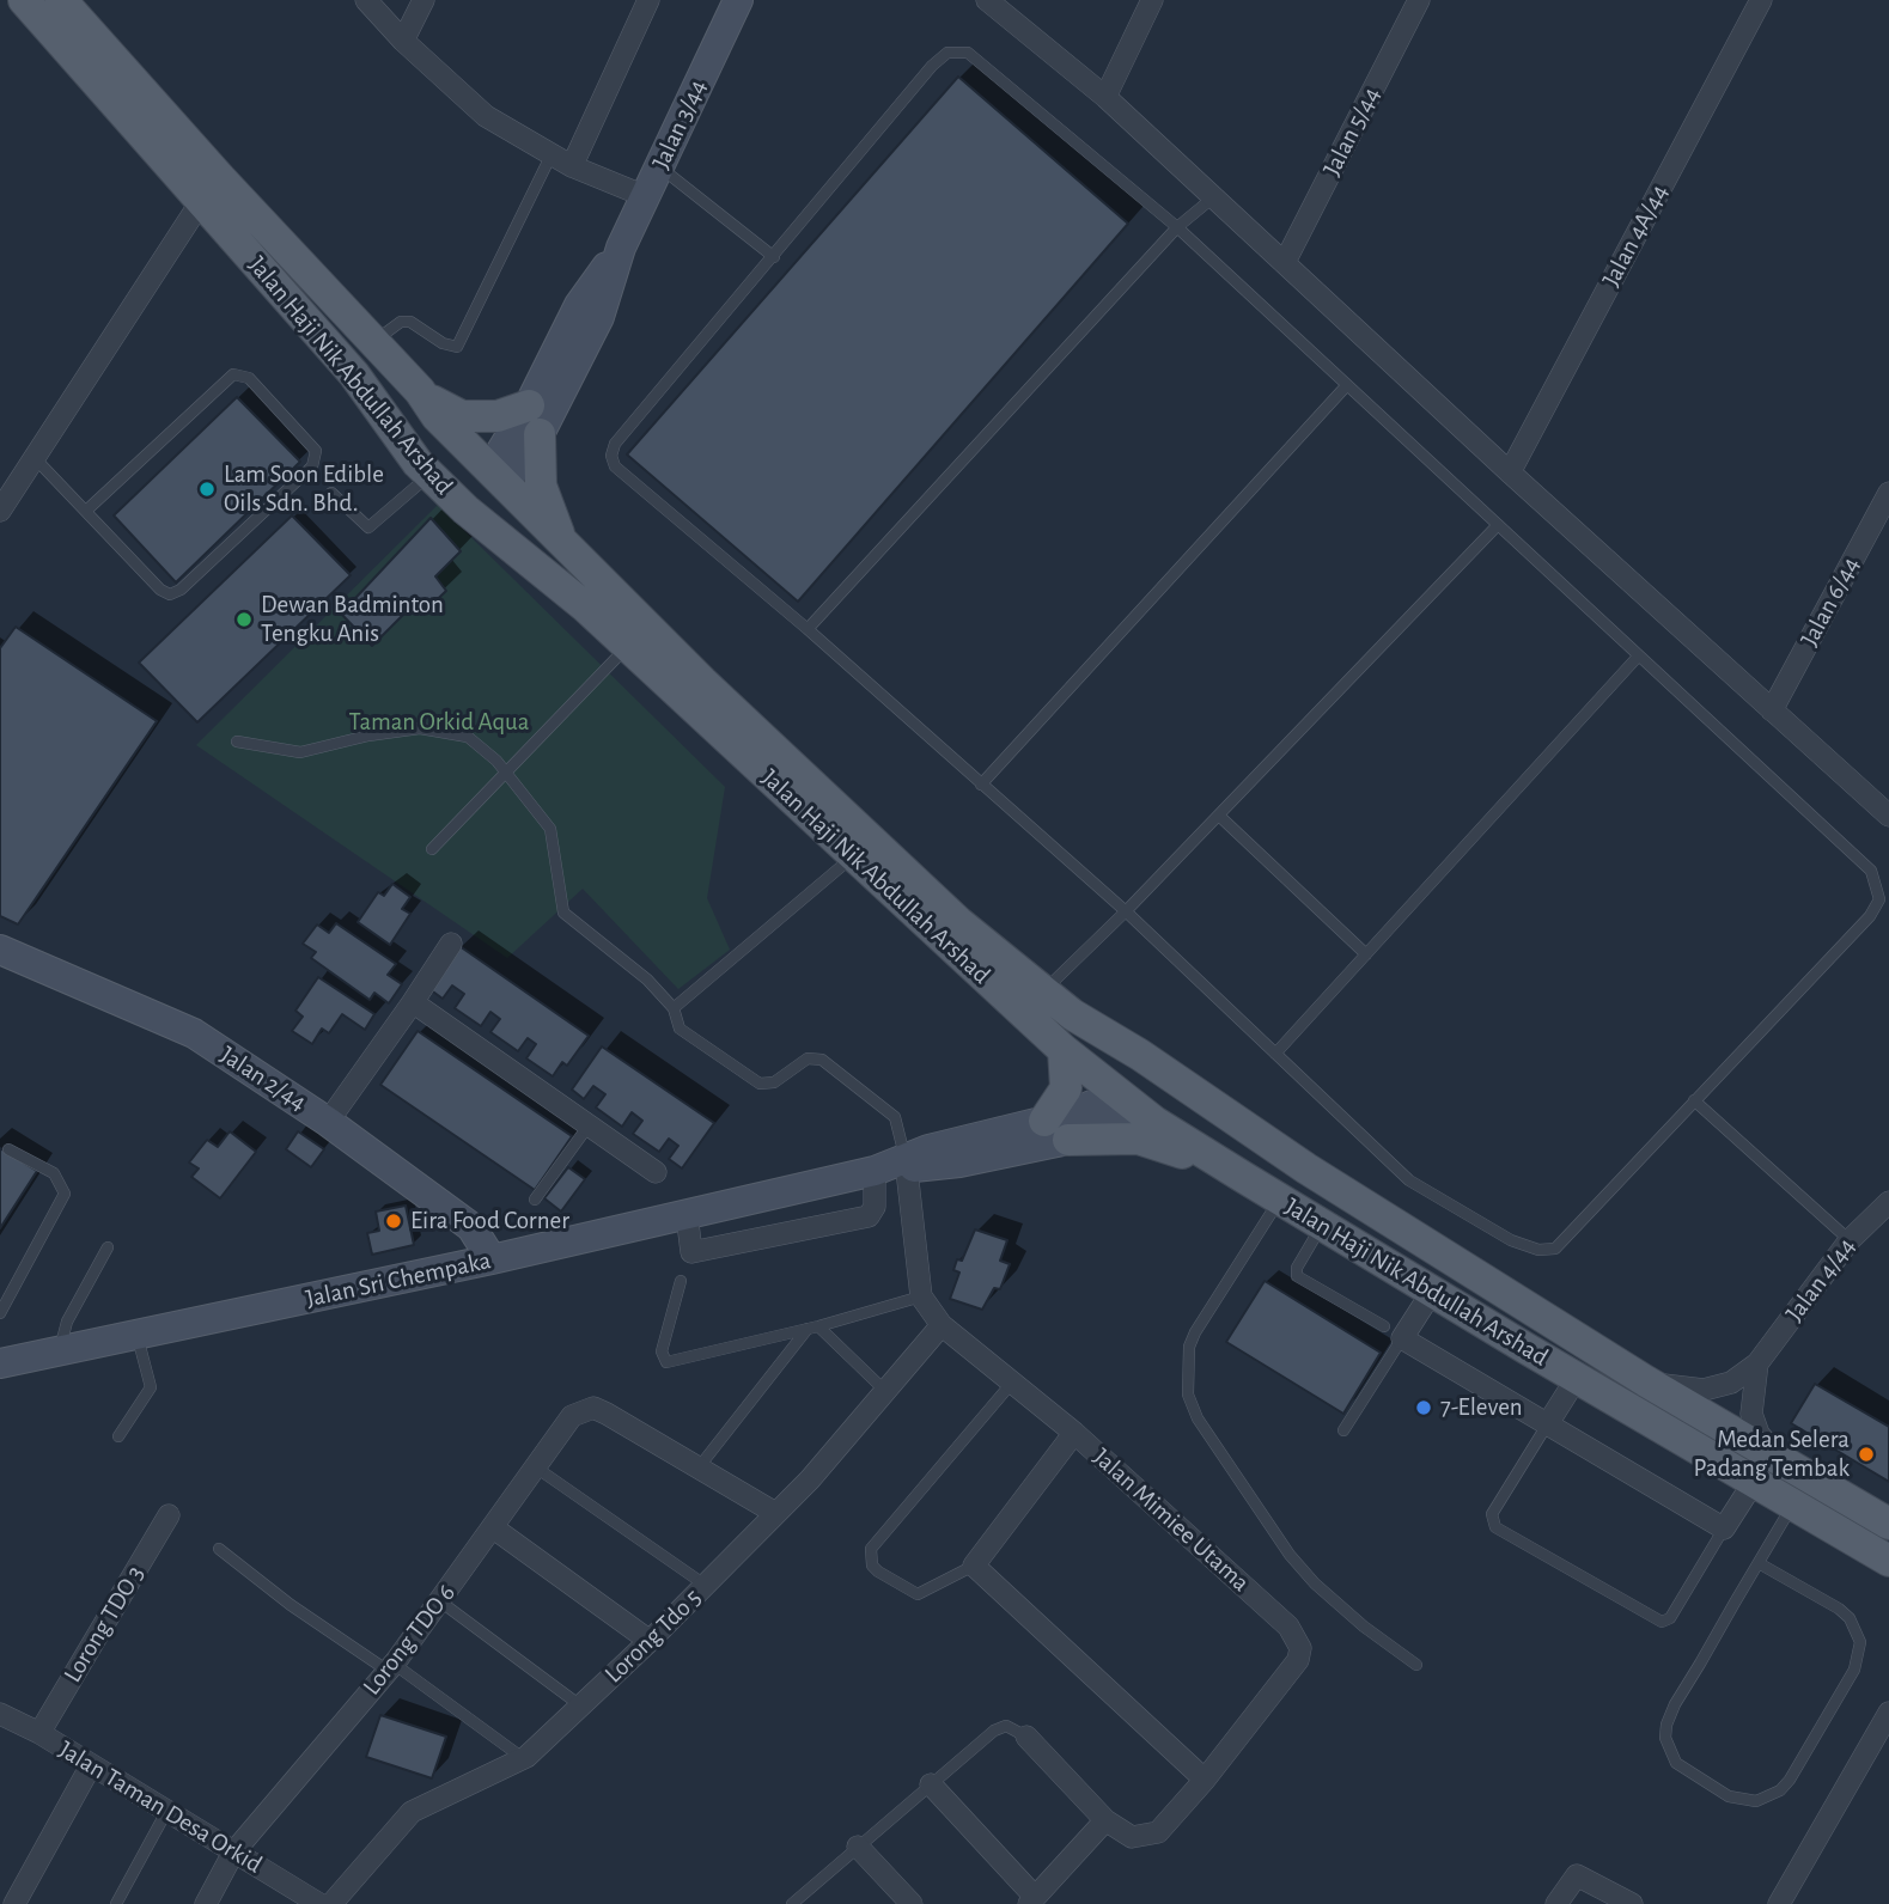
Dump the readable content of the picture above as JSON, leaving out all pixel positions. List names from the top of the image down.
{
  "streets": {
    "main road": ["Jalan Haji Nik Abdullah Arshad"],
    "street": [
      "Jalan 3/44",
      "Jalan 5/44",
      "Jalan 4A/44",
      "Jalan 6/44",
      "Jalan 2/44",
      "Jalan Sri Chempaka",
      "Jalan 4/44",
      "Jalan Mimiee Utama",
      "Lorong TDO 3",
      "Lorong Tdo 5",
      "Lorong TDO 6",
      "Jalan Taman Desa Orkid"
    ]
  },
  "crossings": [
    ["Jalan 3/44", "Jalan Haji Nik Abdullah Arshad"],
    ["Jalan Haji Nik Abdullah Arshad", "Jalan Sri Chempaka"],
    ["Jalan 2/44", "Jalan Sri Chempaka"],
    ["Jalan Sri Chempaka", "Jalan Mimiee Utama"],
    ["Jalan Mimiee Utama", "Lorong Tdo 5"],
    ["Lorong TDO 3", "Jalan Taman Desa Orkid"],
    ["Lorong TDO 6", "Jalan Taman Desa Orkid"]
  ],
  "parks": ["Taman Orkid Aqua"],
  "places": [
    "Lam Soon Edible Oils Sdn. Bhd.",
    "Dewan Badminton Tengku Anis",
    "Eira Food Corner",
    "7-Eleven",
    "Medan Selera Padang Tembak"
  ]
}
